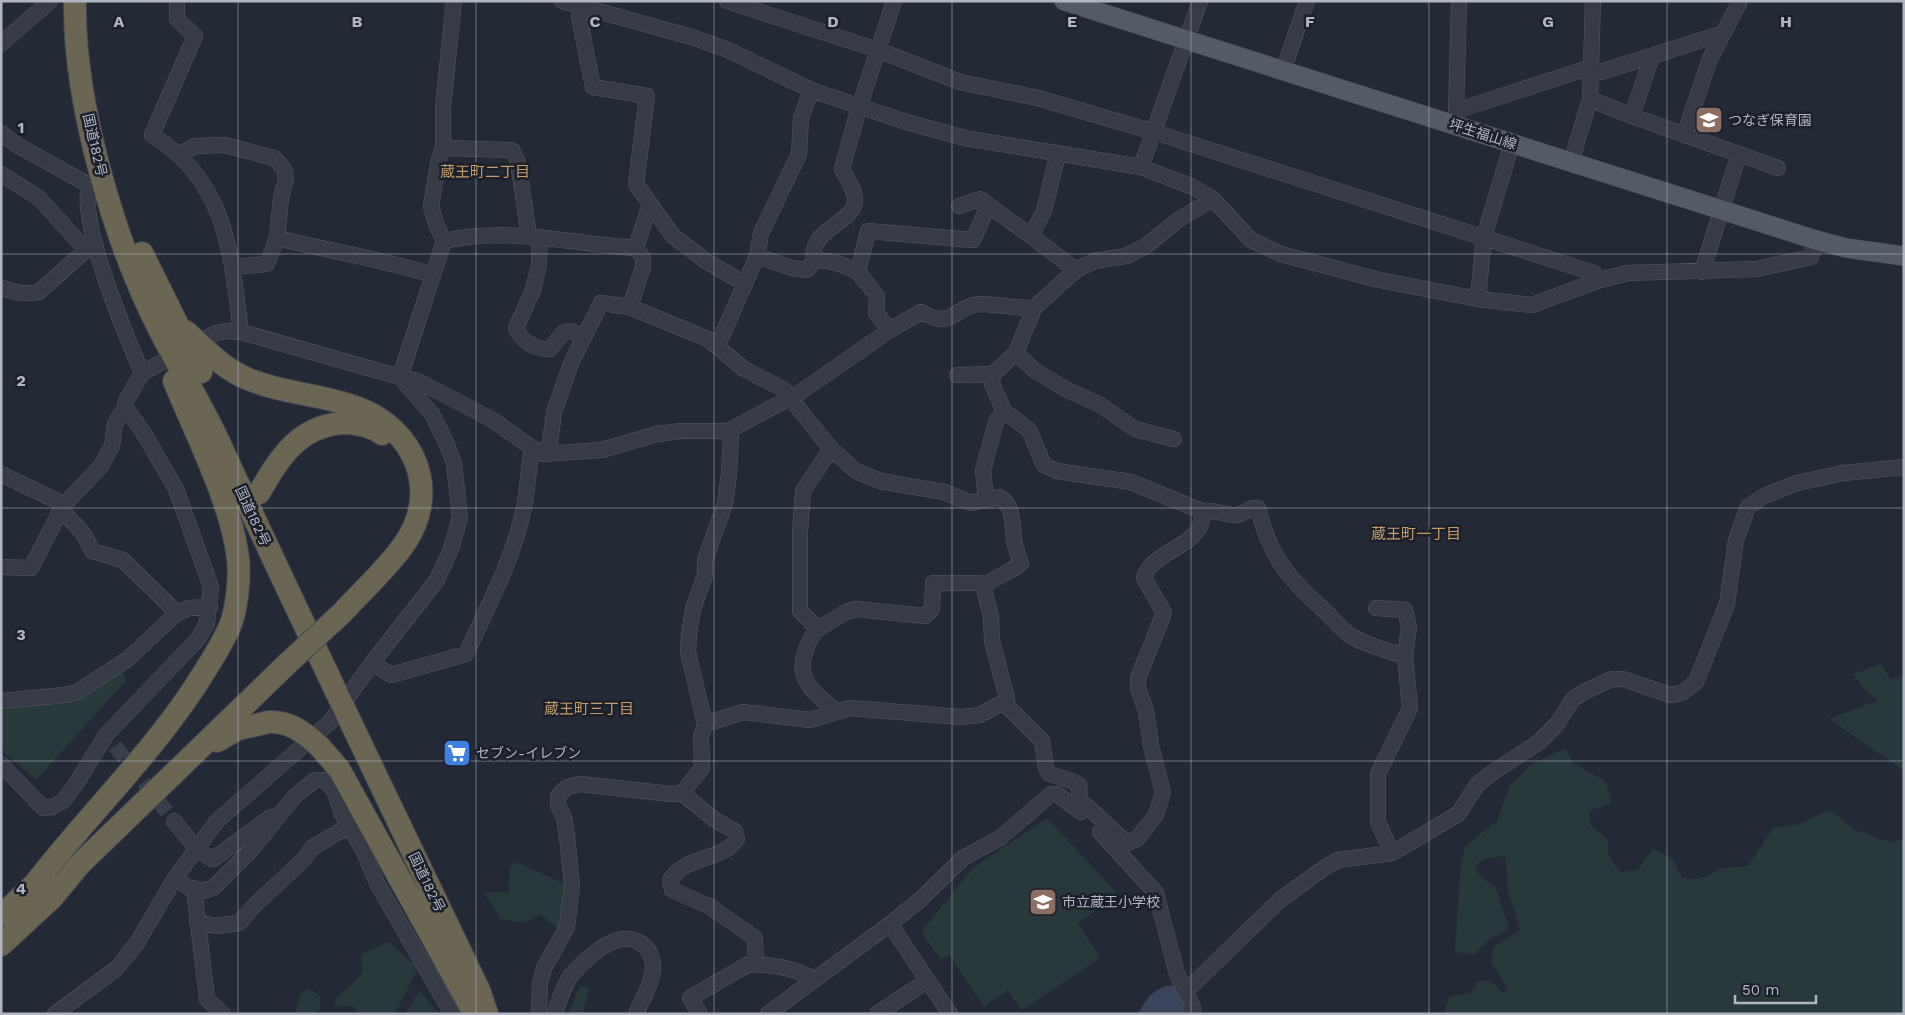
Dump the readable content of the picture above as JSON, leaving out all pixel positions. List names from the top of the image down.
{
  "streets": {
    "highway": ["国道182号"],
    "main road": ["坪生福山線"]
  },
  "districts": ["蔵王町二丁目", "蔵王町一丁目", "蔵王町三丁目"],
  "places": {
    "school or university": ["つなぎ保育園", "市立蔵王小学校"],
    "supermarket": ["セブン-イレブン"]
  },
  "scale_bar": "50 m",
  "grid": {
    "columns": [
      "A",
      "B",
      "C",
      "D",
      "E",
      "F",
      "G",
      "H"
    ],
    "rows": [
      "1",
      "2",
      "3",
      "4"
    ]
  }
}
